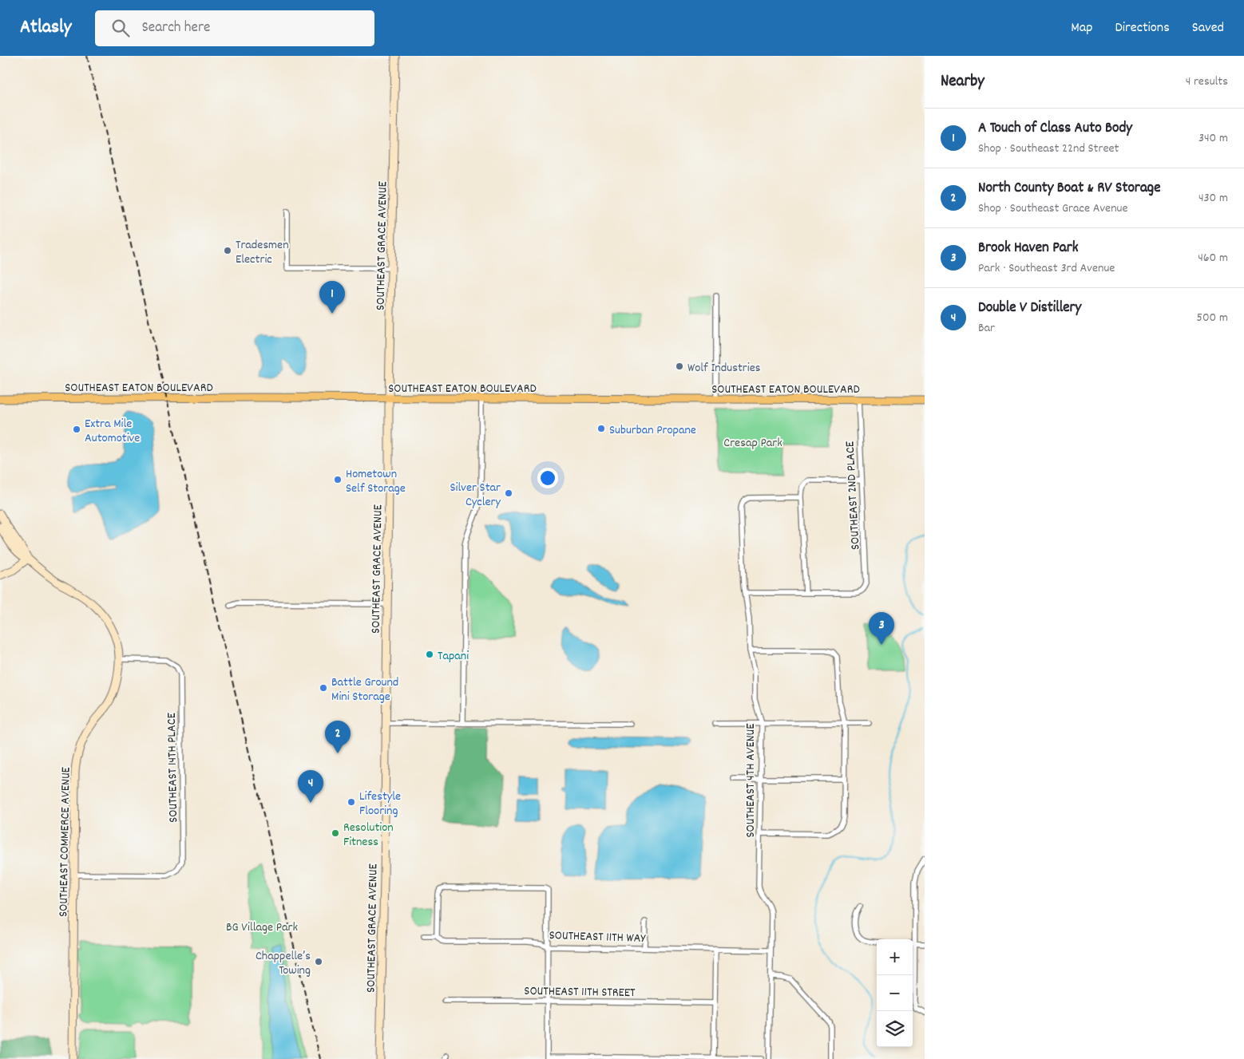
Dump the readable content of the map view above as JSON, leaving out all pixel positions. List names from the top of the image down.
{
  "streets": {
    "main road": ["SOUTHEAST EATON BOULEVARD"],
    "street": [
      "SOUTHEAST GRACE AVENUE",
      "SOUTHEAST 2ND PLACE",
      "SOUTHEAST 14TH PLACE",
      "SOUTHEAST 4TH AVENUE",
      "SOUTHEAST COMMERCE AVENUE",
      "SOUTHEAST 11TH WAY",
      "SOUTHEAST 11TH STREET"
    ]
  },
  "crossings": [
    ["SOUTHEAST GRACE AVENUE", "SOUTHEAST EATON BOULEVARD"],
    ["SOUTHEAST EATON BOULEVARD", "SOUTHEAST 2ND PLACE"],
    ["SOUTHEAST 14TH PLACE", "SOUTHEAST COMMERCE AVENUE"],
    ["SOUTHEAST 4TH AVENUE", "SOUTHEAST 11TH WAY"]
  ],
  "parks": ["Cresap Park", "BG Village Park"],
  "places": [
    "Tradesmen Electric",
    "Wolf Industries",
    "Suburban Propane",
    "Extra Mile Automotive",
    "Hometown Self Storage",
    "Silver Star Cyclery",
    "Tapani",
    "Battle Ground Mini Storage",
    "Lifestyle Flooring",
    "Resolution Fitness",
    "Chappelle’s Towing"
  ],
  "page": {
    "header": "Atlasly",
    "search": "Search here",
    "nav": ["Map", "Directions", "Saved"],
    "heading": ["Nearby", "4 results"],
    "list": [
      {
        "mark": "1",
        "name": "A Touch of Class Auto Body",
        "note": "Shop · Southeast 22nd Street",
        "value": "340 m"
      },
      {
        "mark": "2",
        "name": "North County Boat & RV Storage",
        "note": "Shop · Southeast Grace Avenue",
        "value": "430 m"
      },
      {
        "mark": "3",
        "name": "Brook Haven Park",
        "note": "Park · Southeast 3rd Avenue",
        "value": "460 m"
      },
      {
        "mark": "4",
        "name": "Double V Distillery",
        "note": "Bar",
        "value": "500 m"
      }
    ],
    "pins": [
      "1",
      "3",
      "2",
      "4"
    ],
    "map_buttons": ["+", "−"]
  }
}
